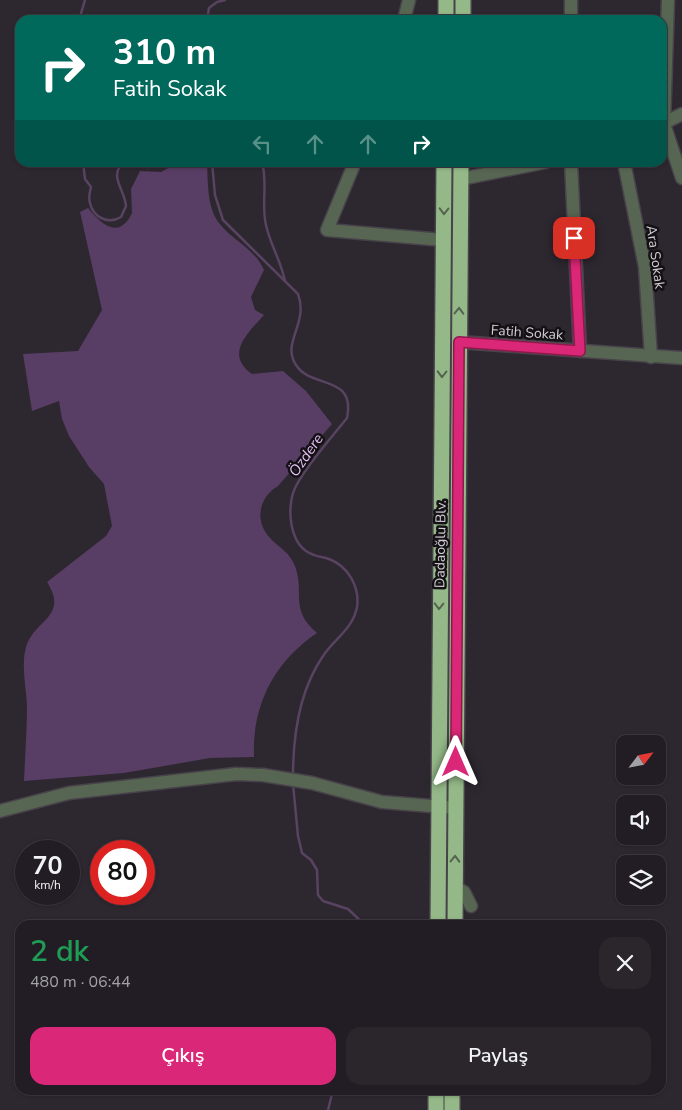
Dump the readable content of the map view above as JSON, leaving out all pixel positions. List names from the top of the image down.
{
  "streets": {
    "highway": ["Dadaoğlu Blv."],
    "street": ["Ara Sokak", "Fatih Sokak"]
  },
  "crossings": [
    ["Ara Sokak", "Fatih Sokak"],
    ["Fatih Sokak", "Dadaoğlu Blv."]
  ],
  "water": ["Özdere"],
  "north": "top right",
  "page": {
    "turn": ["310 m", "Fatih Sokak"],
    "speed": "70 km/h",
    "limit": "80",
    "heading": ["2 dk", "480 m · 06:44"],
    "buttons": ["Çıkış", "Paylaş"]
  }
}
